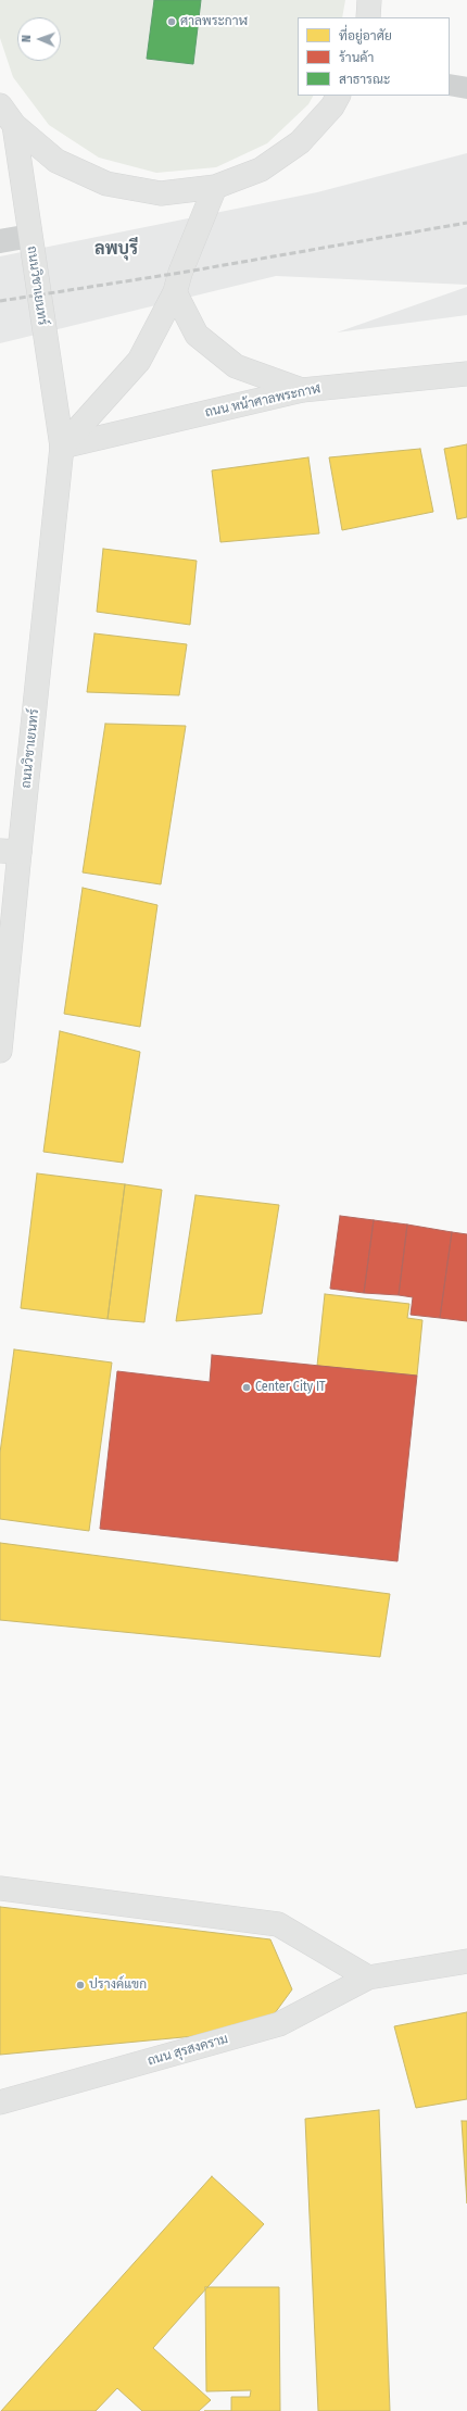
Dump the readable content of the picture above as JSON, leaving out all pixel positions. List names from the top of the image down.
{
  "streets": {
    "main road": ["ถนนวิชาเยนทร์", "ถนน หน้าศาลพระกาฬ", "ถนน สุรสงคราม"]
  },
  "crossings": [
    ["ถนนวิชาเยนทร์", "ถนน หน้าศาลพระกาฬ"]
  ],
  "districts": ["ลพบุรี"],
  "places": ["ศาลพระกาฬ", "Center City IT", "ปรางค์แขก"],
  "legend": ["ที่อยู่อาศัย", "ร้านค้า", "สาธารณะ"],
  "north": "left"
}
